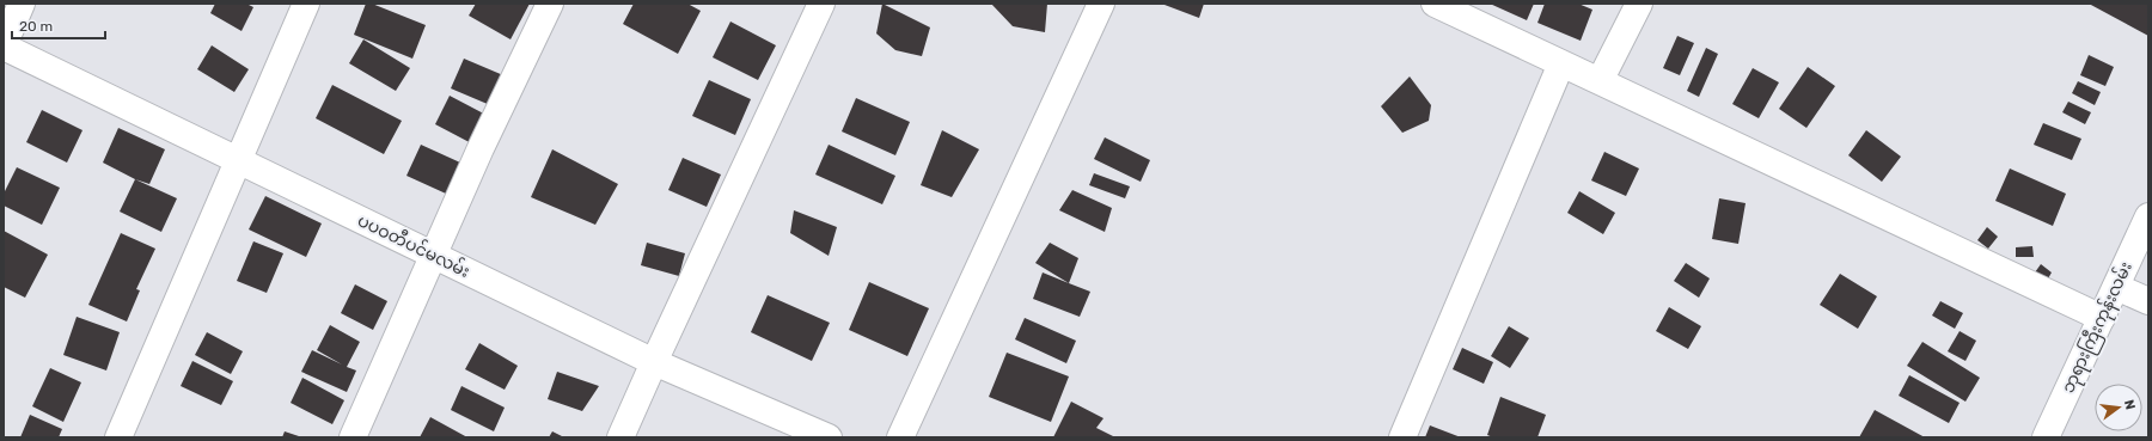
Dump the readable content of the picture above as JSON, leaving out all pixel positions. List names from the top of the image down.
{
  "streets": {
    "street": ["ပပဝတီပင်မလမ်း", "ဘုရားကြီးကုန်းလမ်း"]
  },
  "scale_bar": "20 m",
  "north": "right"
}
